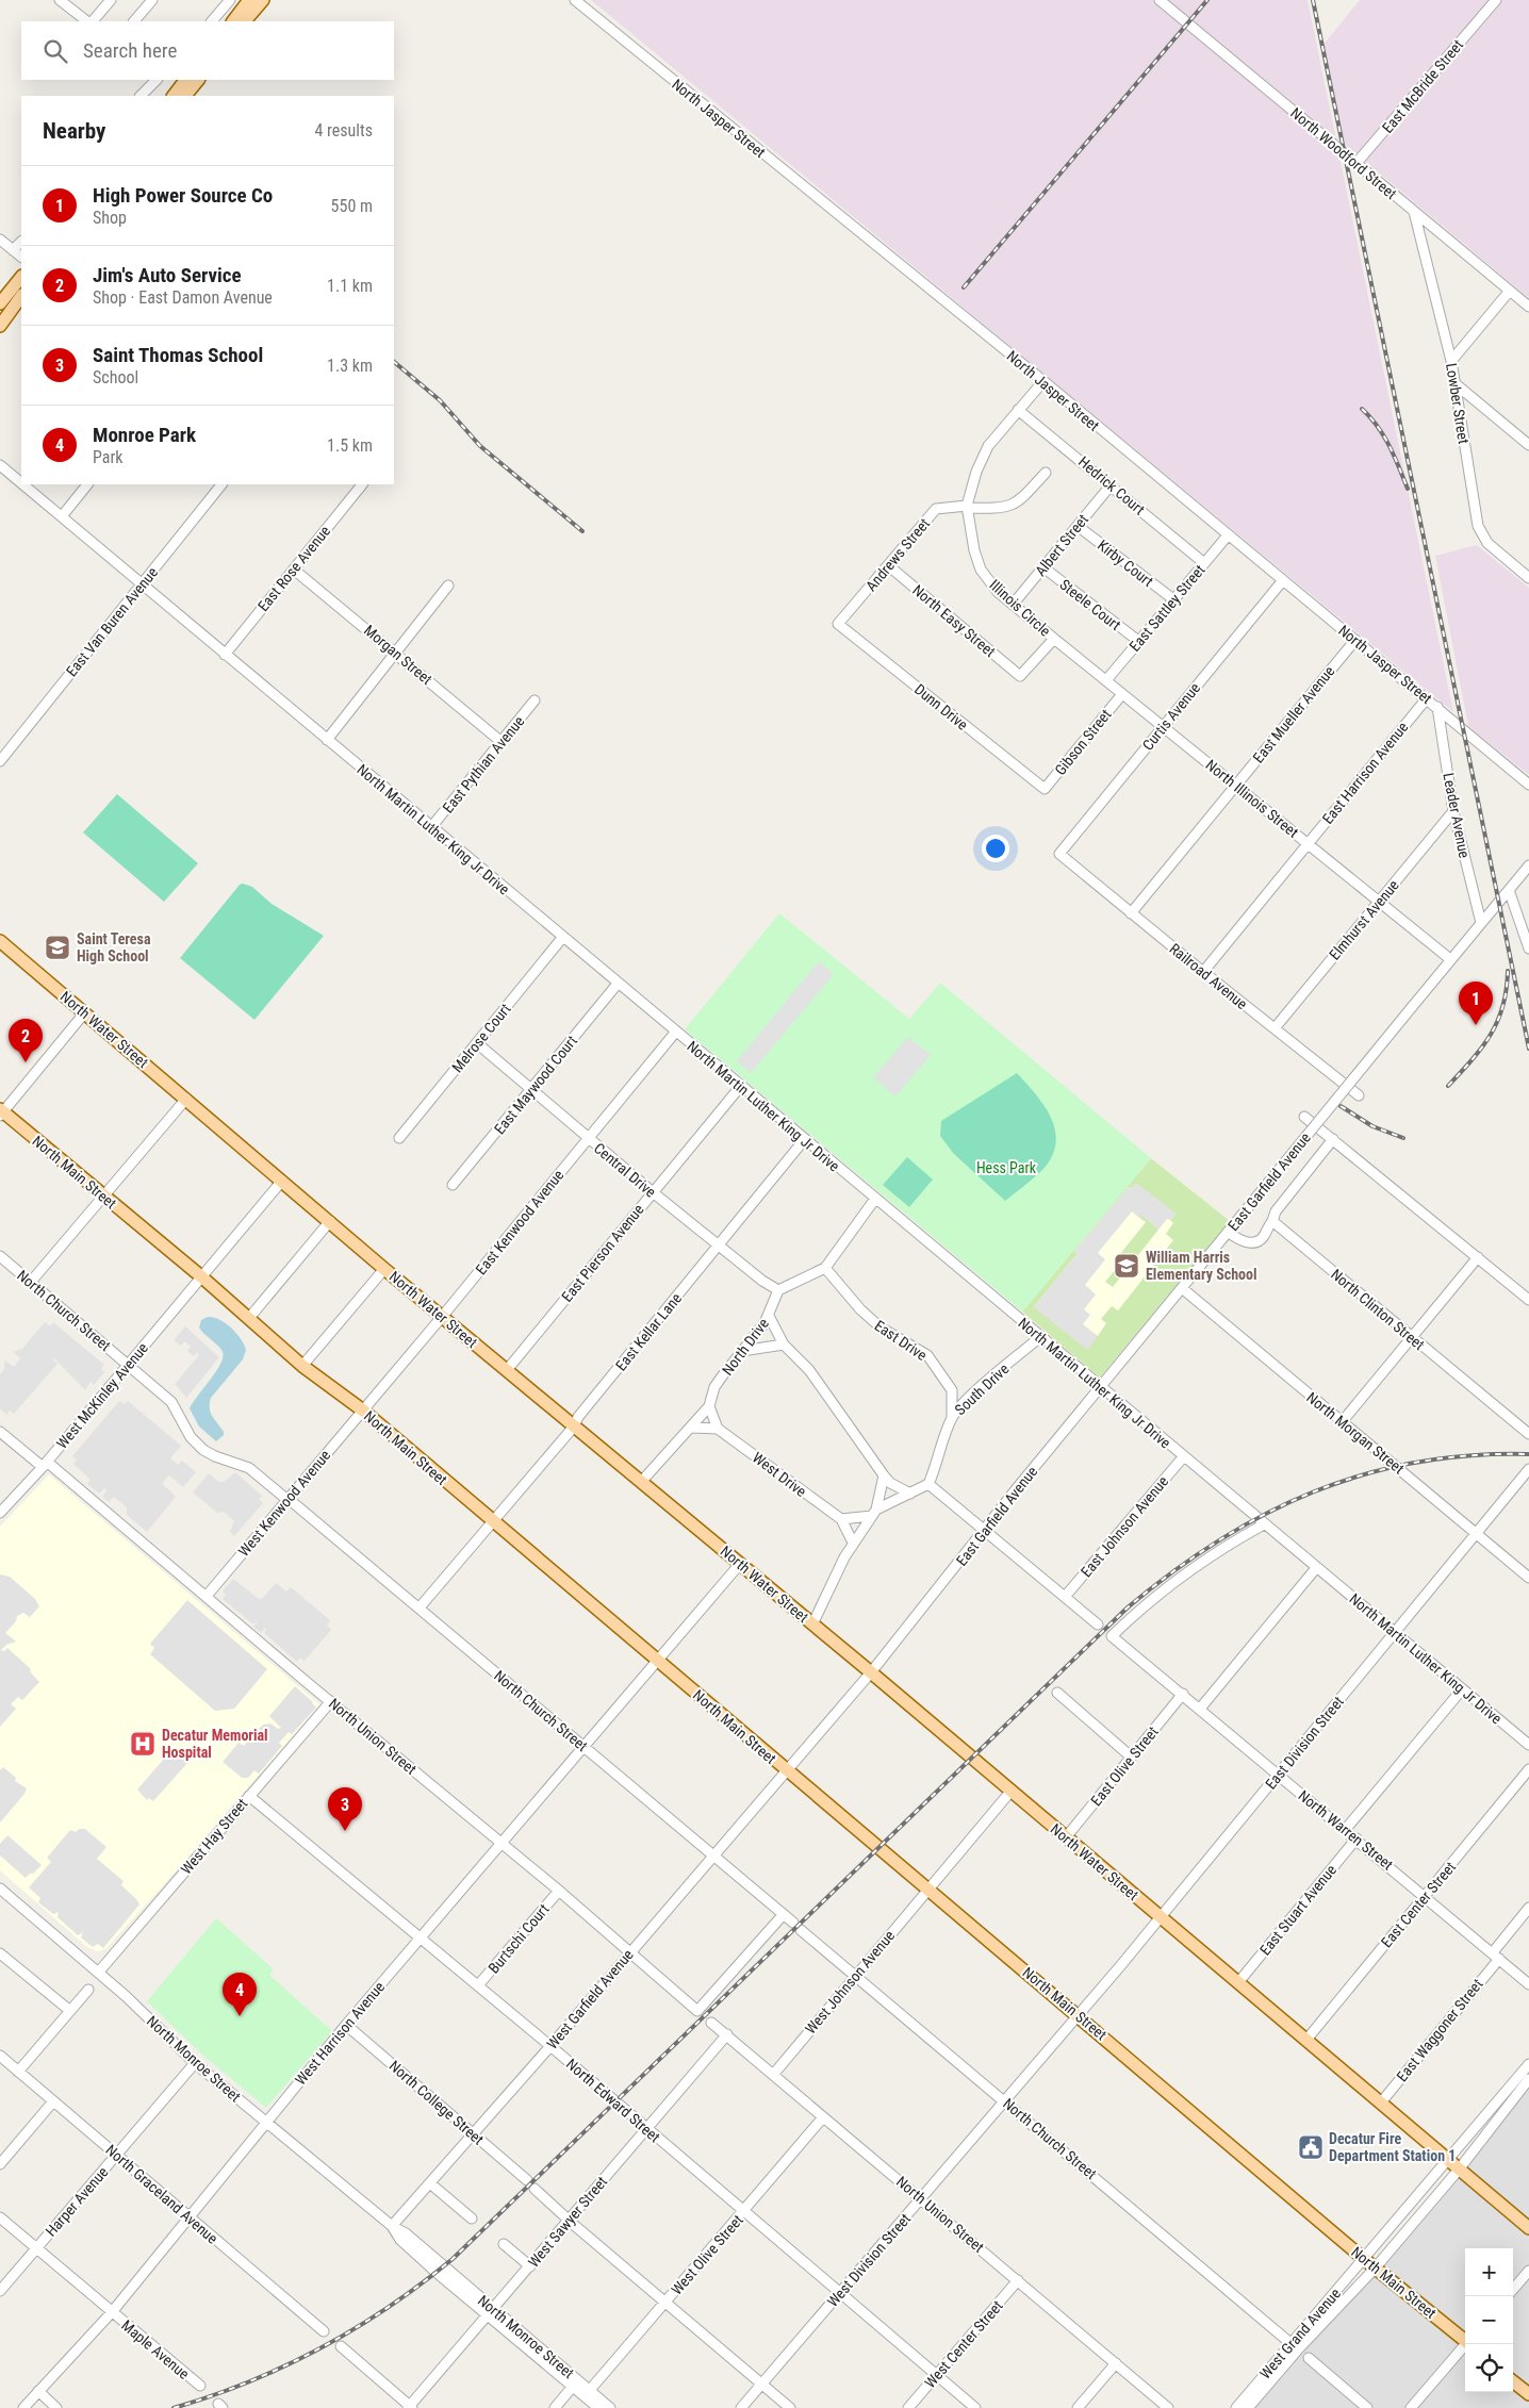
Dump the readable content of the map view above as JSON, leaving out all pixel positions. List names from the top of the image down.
{
  "streets": {
    "main road": ["North Water Street", "North Main Street"],
    "street": [
      "East McBride Street",
      "North Jasper Street",
      "North Woodford Street",
      "Lowber Street",
      "Hedrick Court",
      "Albert Street",
      "Andrews Street",
      "Kirby Court",
      "East Rose Avenue",
      "Steele Court",
      "Illinois Circle",
      "East Sattley Street",
      "North Easy Street",
      "East Van Buren Avenue",
      "Morgan Street",
      "Dunn Drive",
      "East Mueller Avenue",
      "Curtis Avenue",
      "Gibson Street",
      "East Pythian Avenue",
      "East Harrison Avenue",
      "North Illinois Street",
      "Leader Avenue",
      "North Martin Luther King Jr Drive",
      "Elmhurst Avenue",
      "Railroad Avenue",
      "Melrose Court",
      "East Maywood Court",
      "Central Drive",
      "East Garfield Avenue",
      "East Kenwood Avenue",
      "East Pierson Avenue",
      "North Clinton Street",
      "North Church Street",
      "East Kellar Lane",
      "East Drive",
      "North Drive",
      "South Drive",
      "West McKinley Avenue",
      "North Morgan Street",
      "West Drive",
      "West Kenwood Avenue",
      "East Johnson Avenue",
      "North Union Street",
      "East Division Street",
      "East Olive Street",
      "North Warren Street",
      "West Hay Street",
      "East Center Street",
      "East Stuart Avenue",
      "Burtschi Court",
      "West Johnson Avenue",
      "West Garfield Avenue",
      "East Waggoner Street",
      "West Harrison Avenue",
      "North Monroe Street",
      "North Edward Street",
      "North College Street",
      "North Graceland Avenue",
      "Harper Avenue",
      "West Sawyer Street",
      "West Olive Street",
      "West Division Street",
      "West Grand Avenue",
      "West Center Street",
      "Maple Avenue"
    ]
  },
  "crossings": [
    ["East McBride Street", "North Woodford Street"],
    ["North Jasper Street", "Illinois Circle"],
    ["North Jasper Street", "East Sattley Street"],
    ["North Jasper Street", "East Mueller Avenue"],
    ["North Jasper Street", "Curtis Avenue"],
    ["North Jasper Street", "East Harrison Avenue"],
    ["North Jasper Street", "Leader Avenue"],
    ["North Woodford Street", "Lowber Street"],
    ["Hedrick Court", "Albert Street"],
    ["Hedrick Court", "Illinois Circle"],
    ["Hedrick Court", "East Sattley Street"],
    ["Albert Street", "Kirby Court"],
    ["Albert Street", "Steele Court"],
    ["Albert Street", "Illinois Circle"],
    ["Andrews Street", "Illinois Circle"],
    ["Andrews Street", "North Easy Street"],
    ["Andrews Street", "Dunn Drive"],
    ["Kirby Court", "East Sattley Street"],
    ["East Rose Avenue", "Morgan Street"],
    ["East Rose Avenue", "North Martin Luther King Jr Drive"],
    ["Steele Court", "East Sattley Street"],
    ["Illinois Circle", "North Easy Street"],
    ["Illinois Circle", "North Illinois Street"],
    ["East Sattley Street", "North Illinois Street"],
    ["North Easy Street", "North Illinois Street"],
    ["East Van Buren Avenue", "North Martin Luther King Jr Drive"],
    ["Morgan Street", "East Pythian Avenue"],
    ["Dunn Drive", "Gibson Street"],
    ["East Mueller Avenue", "North Illinois Street"],
    ["East Mueller Avenue", "Railroad Avenue"],
    ["Curtis Avenue", "North Illinois Street"],
    ["Curtis Avenue", "Railroad Avenue"],
    ["Gibson Street", "North Illinois Street"],
    ["East Pythian Avenue", "North Martin Luther King Jr Drive"],
    ["East Harrison Avenue", "North Illinois Street"],
    ["East Harrison Avenue", "Railroad Avenue"],
    ["North Illinois Street", "Elmhurst Avenue"],
    ["North Illinois Street", "East Garfield Avenue"],
    ["Leader Avenue", "Elmhurst Avenue"],
    ["Leader Avenue", "East Garfield Avenue"],
    ["North Martin Luther King Jr Drive", "Melrose Court"],
    ["North Martin Luther King Jr Drive", "East Maywood Court"],
    ["North Martin Luther King Jr Drive", "East Garfield Avenue"],
    ["North Martin Luther King Jr Drive", "East Kenwood Avenue"],
    ["North Martin Luther King Jr Drive", "East Pierson Avenue"],
    ["North Martin Luther King Jr Drive", "East Kellar Lane"],
    ["North Martin Luther King Jr Drive", "South Drive"],
    ["North Martin Luther King Jr Drive", "East Johnson Avenue"],
    ["North Martin Luther King Jr Drive", "East Division Street"],
    ["North Martin Luther King Jr Drive", "North Warren Street"],
    ["Elmhurst Avenue", "Railroad Avenue"],
    ["North Water Street", "East Garfield Avenue"],
    ["North Water Street", "East Kenwood Avenue"],
    ["North Water Street", "East Pierson Avenue"],
    ["North Water Street", "East Kellar Lane"],
    ["North Water Street", "North Drive"],
    ["North Water Street", "West McKinley Avenue"],
    ["North Water Street", "East Division Street"],
    ["North Water Street", "East Olive Street"],
    ["North Water Street", "East Center Street"],
    ["North Water Street", "East Stuart Avenue"],
    ["North Water Street", "East Waggoner Street"],
    ["North Water Street", "West Grand Avenue"],
    ["Melrose Court", "Central Drive"],
    ["East Maywood Court", "Central Drive"],
    ["Central Drive", "East Kenwood Avenue"],
    ["Central Drive", "East Pierson Avenue"],
    ["Central Drive", "East Kellar Lane"],
    ["Central Drive", "North Drive"],
    ["North Main Street", "East Garfield Avenue"],
    ["North Main Street", "East Kenwood Avenue"],
    ["North Main Street", "East Kellar Lane"],
    ["North Main Street", "West McKinley Avenue"],
    ["North Main Street", "West Kenwood Avenue"],
    ["North Main Street", "East Division Street"],
    ["North Main Street", "West Johnson Avenue"],
    ["North Main Street", "West Garfield Avenue"],
    ["North Main Street", "West Harrison Avenue"],
    ["North Main Street", "West Division Street"],
    ["North Main Street", "West Grand Avenue"],
    ["East Garfield Avenue", "North Morgan Street"],
    ["East Garfield Avenue", "West Garfield Avenue"],
    ["East Kenwood Avenue", "West Kenwood Avenue"],
    ["North Church Street", "East Kellar Lane"],
    ["North Church Street", "West McKinley Avenue"],
    ["North Church Street", "West Kenwood Avenue"],
    ["North Church Street", "North Union Street"],
    ["North Church Street", "West Johnson Avenue"],
    ["North Church Street", "West Garfield Avenue"],
    ["North Church Street", "West Harrison Avenue"],
    ["North Church Street", "West Division Street"],
    ["North Church Street", "West Grand Avenue"],
    ["West McKinley Avenue", "North Union Street"],
    ["North Morgan Street", "East Division Street"],
    ["West Kenwood Avenue", "North Union Street"],
    ["North Union Street", "West Hay Street"],
    ["North Union Street", "Burtschi Court"],
    ["North Union Street", "West Johnson Avenue"],
    ["North Union Street", "West Garfield Avenue"],
    ["North Union Street", "West Harrison Avenue"],
    ["North Union Street", "West Sawyer Street"],
    ["North Union Street", "West Olive Street"],
    ["North Union Street", "West Division Street"],
    ["North Union Street", "West Center Street"],
    ["East Division Street", "North Warren Street"],
    ["East Division Street", "West Division Street"],
    ["East Olive Street", "North Warren Street"],
    ["North Warren Street", "East Center Street"],
    ["North Warren Street", "East Stuart Avenue"],
    ["North Warren Street", "East Waggoner Street"],
    ["West Hay Street", "North Monroe Street"],
    ["West Hay Street", "North Edward Street"],
    ["Burtschi Court", "North Edward Street"],
    ["West Garfield Avenue", "North Monroe Street"],
    ["West Garfield Avenue", "North Edward Street"],
    ["West Garfield Avenue", "North College Street"],
    ["West Harrison Avenue", "North Monroe Street"],
    ["West Harrison Avenue", "North Edward Street"],
    ["West Harrison Avenue", "North College Street"],
    ["West Harrison Avenue", "North Graceland Avenue"],
    ["West Harrison Avenue", "Maple Avenue"],
    ["North Monroe Street", "Harper Avenue"],
    ["North Monroe Street", "West Sawyer Street"],
    ["North Monroe Street", "West Olive Street"],
    ["North Edward Street", "West Sawyer Street"],
    ["North Edward Street", "West Olive Street"],
    ["North Edward Street", "West Division Street"],
    ["North Edward Street", "West Center Street"],
    ["North Graceland Avenue", "Harper Avenue"],
    ["Harper Avenue", "Maple Avenue"]
  ],
  "parks": ["Hess Park"],
  "places": {
    "school or university": ["Saint Teresa High School", "William Harris Elementary School"],
    "hospital": ["Decatur Memorial Hospital"],
    "public building": ["Decatur Fire Department Station 1"]
  },
  "page": {
    "search": "Search here",
    "heading": ["Nearby", "4 results"],
    "list": [
      {
        "mark": "1",
        "name": "High Power Source Co",
        "note": "Shop",
        "value": "550 m"
      },
      {
        "mark": "2",
        "name": "Jim's Auto Service",
        "note": "Shop · East Damon Avenue",
        "value": "1.1 km"
      },
      {
        "mark": "3",
        "name": "Saint Thomas School",
        "note": "School",
        "value": "1.3 km"
      },
      {
        "mark": "4",
        "name": "Monroe Park",
        "note": "Park",
        "value": "1.5 km"
      }
    ],
    "pins": [
      "1",
      "2",
      "3",
      "4"
    ],
    "map_buttons": ["+", "−"]
  }
}
